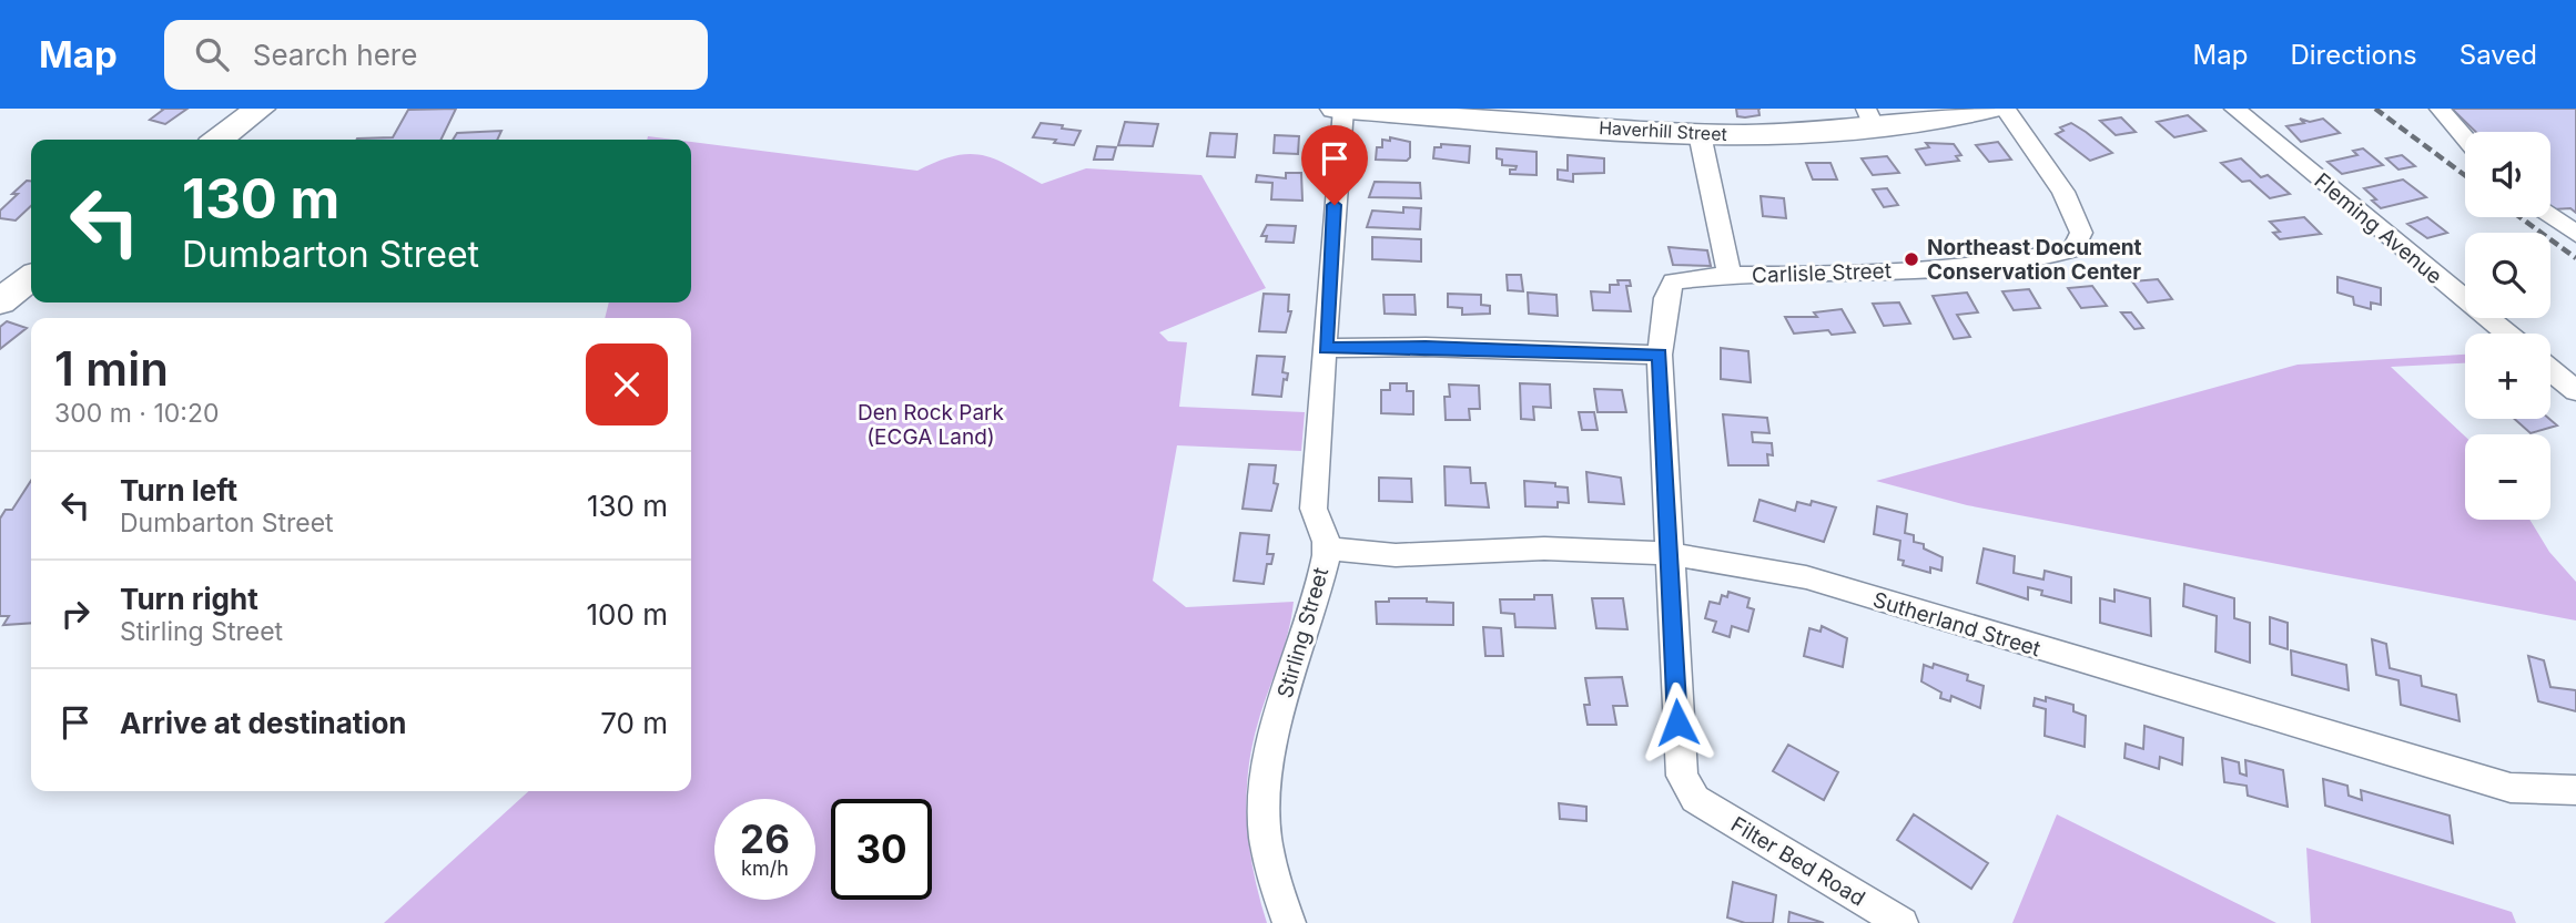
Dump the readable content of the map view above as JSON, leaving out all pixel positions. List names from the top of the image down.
{
  "streets": {
    "main road": ["Haverhill Street"],
    "street": [
      "Fleming Avenue",
      "Carlisle Street",
      "Sutherland Street",
      "Stirling Street",
      "Filter Bed Road"
    ]
  },
  "crossings": [
    ["Haverhill Street", "Stirling Street"],
    ["Sutherland Street", "Stirling Street"],
    ["Sutherland Street", "Filter Bed Road"]
  ],
  "parks": ["Den Rock Park (ECGA Land)"],
  "places": ["Northeast Document Conservation Center"],
  "page": {
    "header": "Map",
    "search": "Search here",
    "nav": ["Map", "Directions", "Saved"],
    "map_buttons": ["+", "−"],
    "turn": ["130 m", "Dumbarton Street"],
    "heading": ["1 min", "300 m · 10:20"],
    "list": [
      {
        "name": "Turn left",
        "note": "Dumbarton Street",
        "value": "130 m"
      },
      {
        "name": "Turn right",
        "note": "Stirling Street",
        "value": "100 m"
      },
      {
        "name": "Arrive at destination",
        "value": "70 m"
      }
    ],
    "speed": "26 km/h",
    "limit": "30"
  }
}
